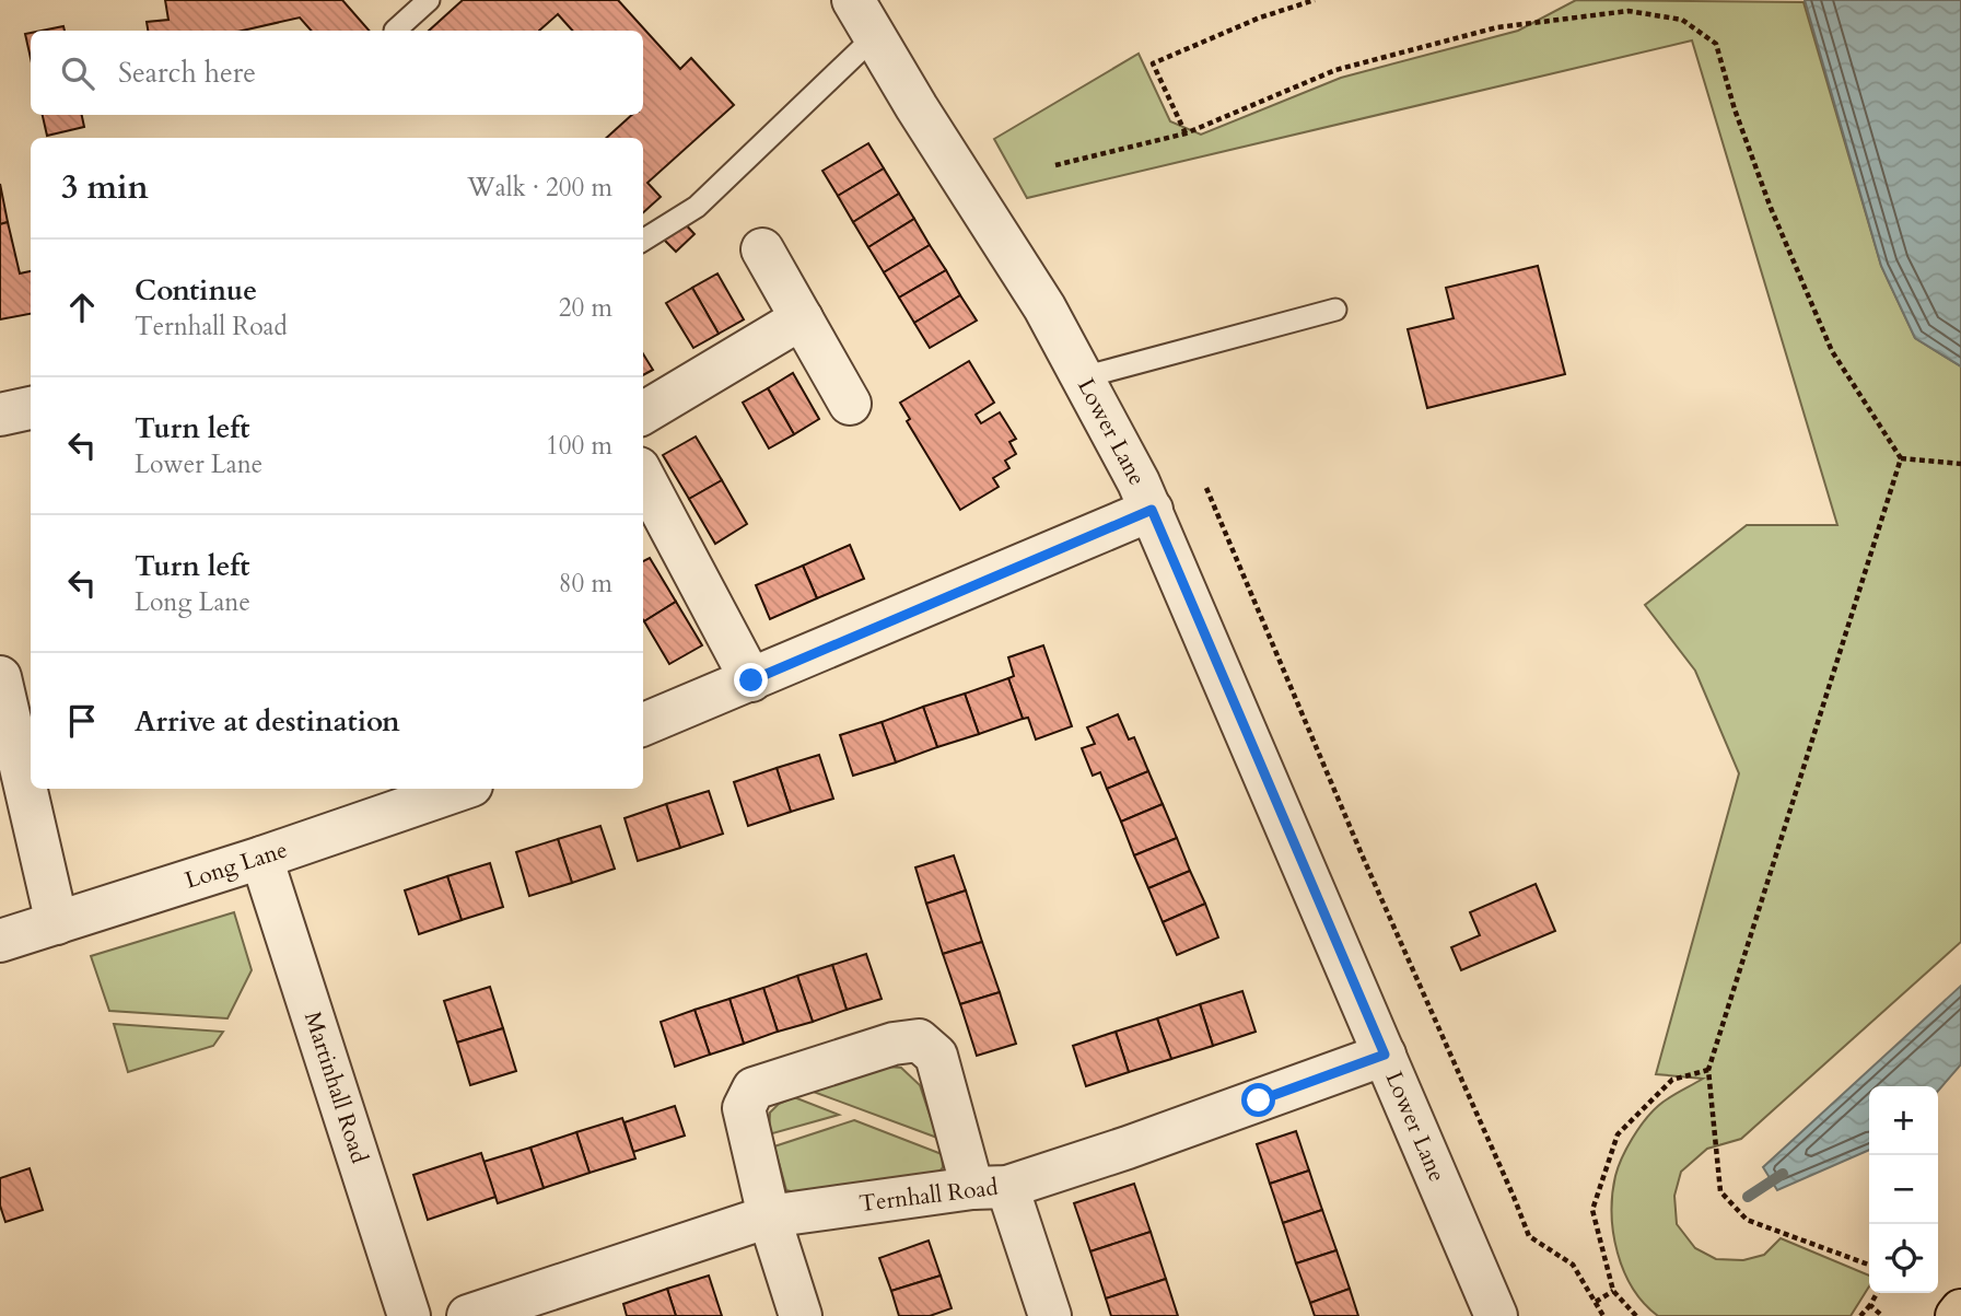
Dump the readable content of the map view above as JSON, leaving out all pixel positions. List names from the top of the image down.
{
  "streets": {
    "street": [
      "Lower Lane",
      "Long Lane",
      "Martinhall Road",
      "Ternhall Road"
    ]
  },
  "crossings": [
    ["Lower Lane", "Ternhall Road"],
    ["Long Lane", "Martinhall Road"]
  ],
  "page": {
    "search": "Search here",
    "heading": ["3 min", "Walk · 200 m"],
    "list": [
      ["Continue", "Ternhall Road", "20 m"],
      ["Turn left", "Lower Lane", "100 m"],
      ["Turn left", "Long Lane", "80 m"],
      "Arrive at destination"
    ],
    "map_buttons": ["+", "−"]
  }
}
